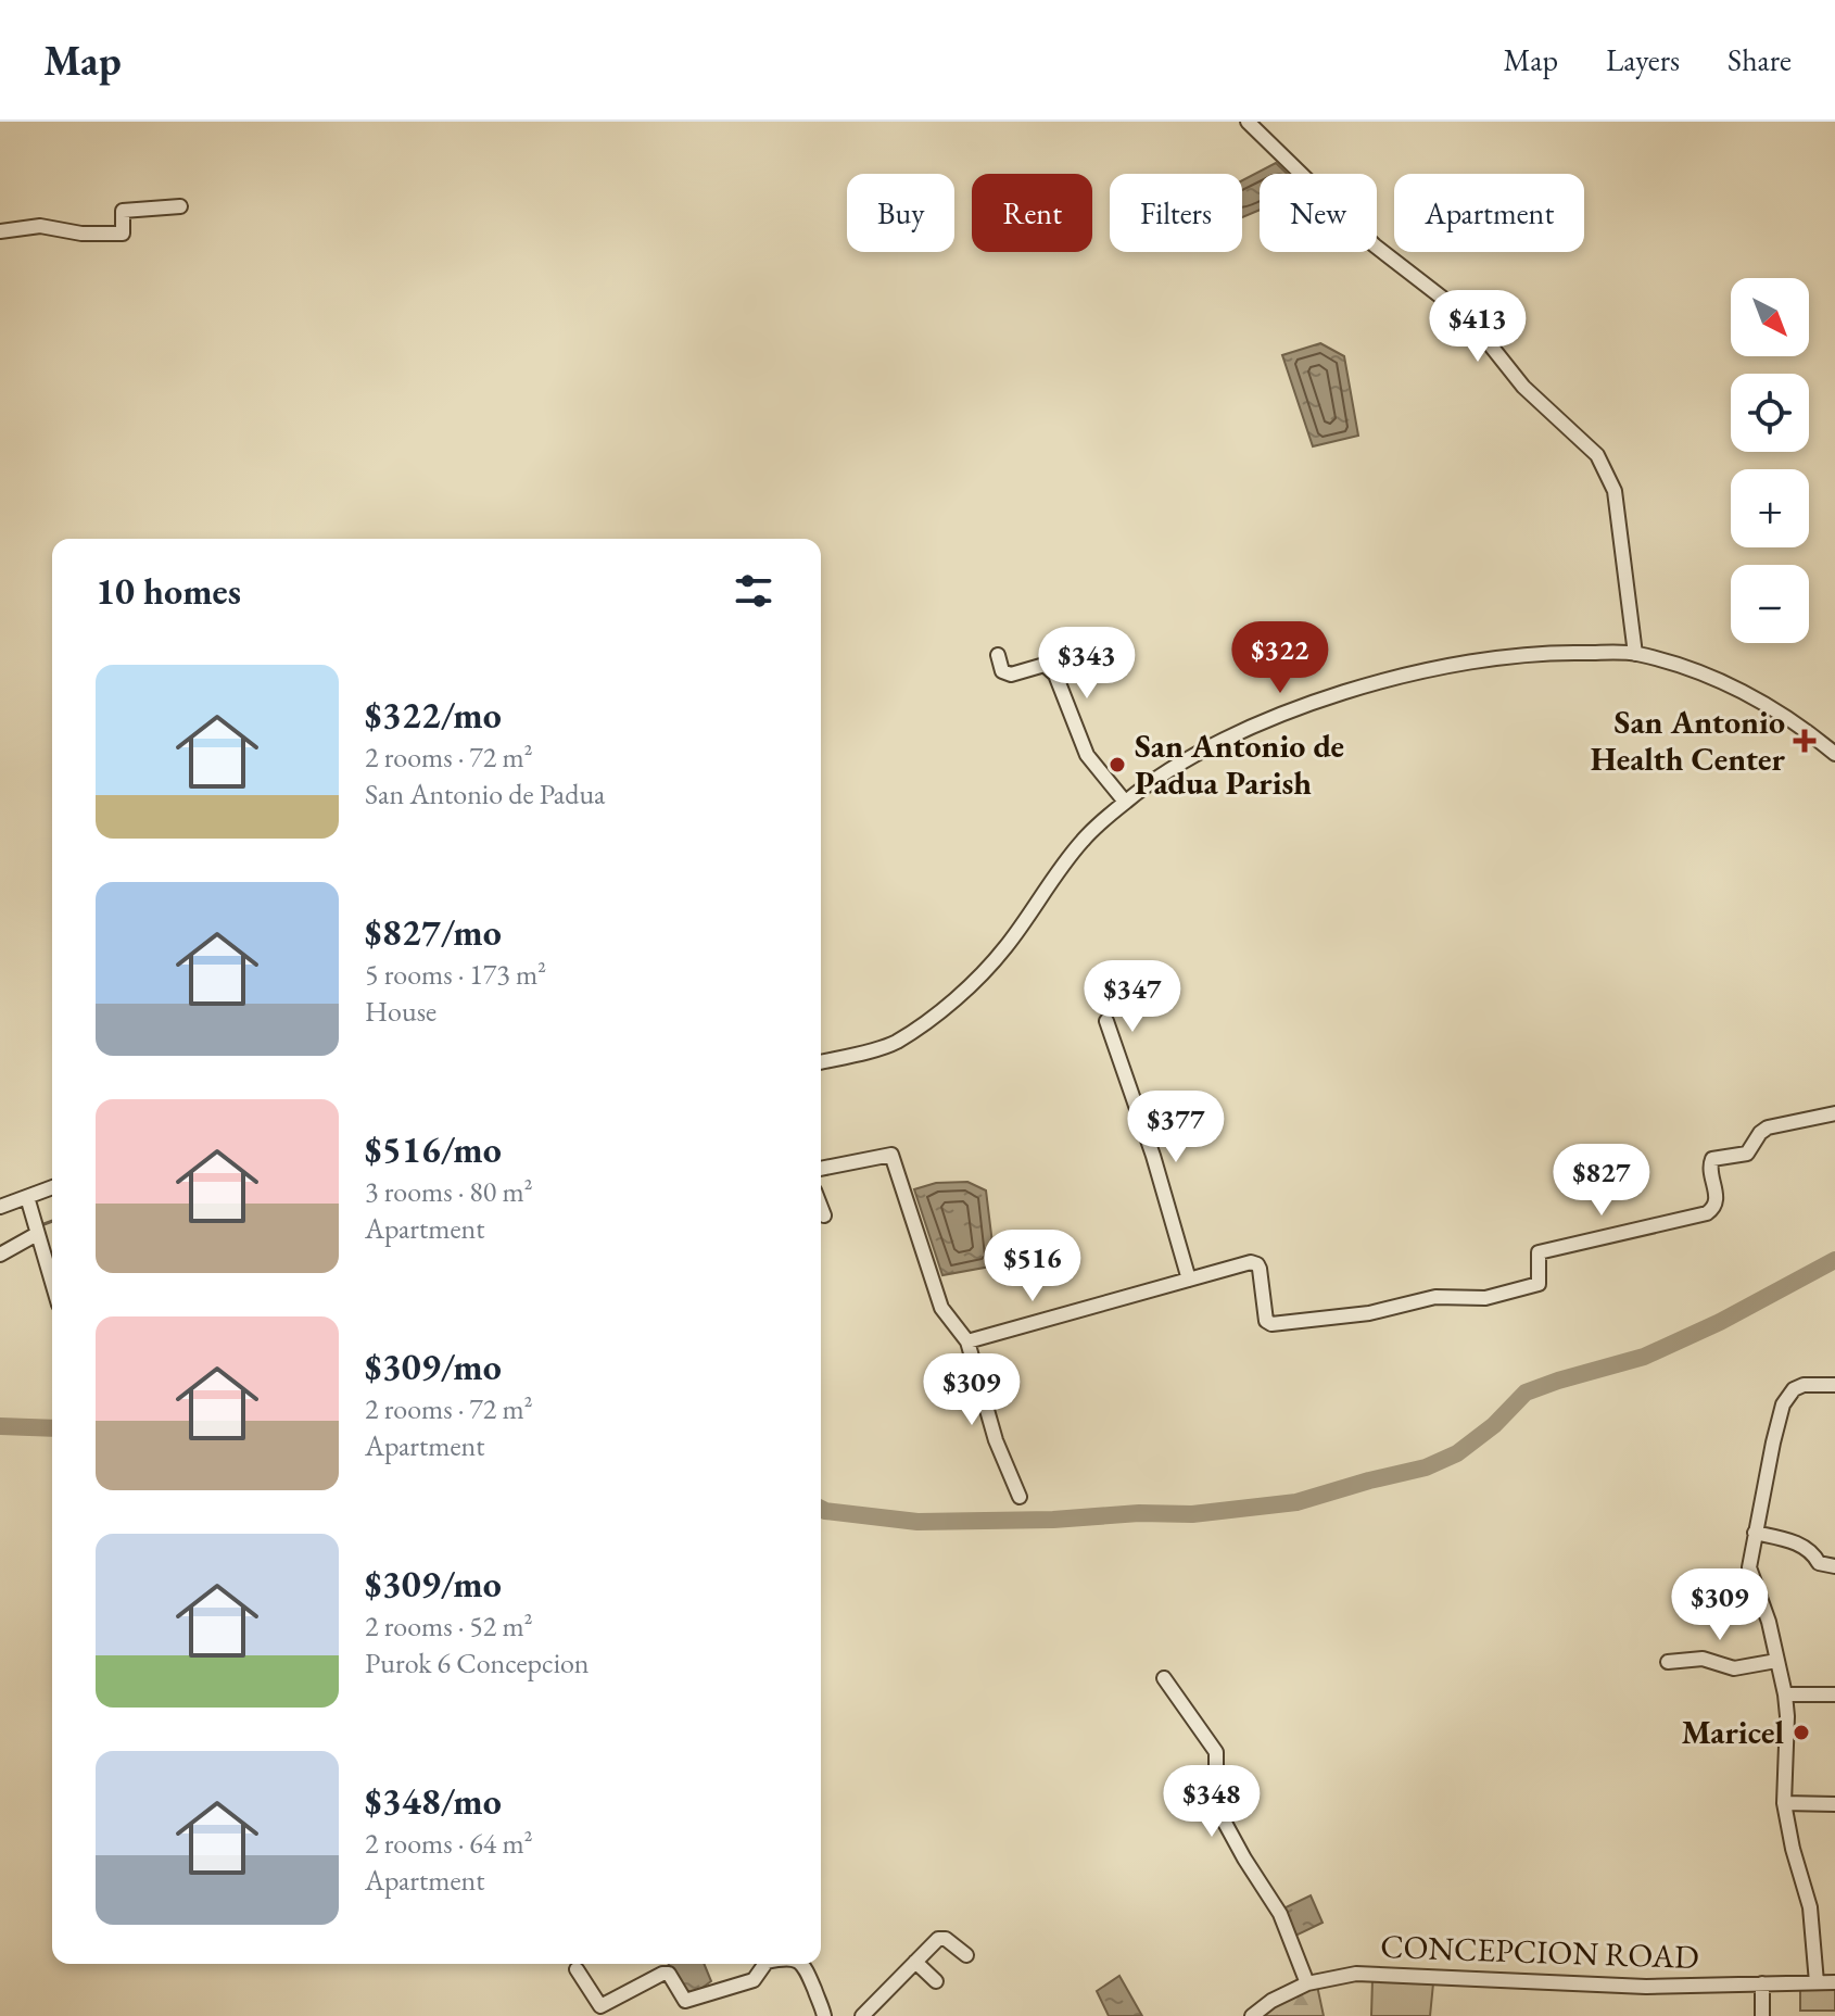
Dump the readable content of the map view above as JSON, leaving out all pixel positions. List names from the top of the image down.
{
  "streets": {
    "street": ["CONCEPCION ROAD"]
  },
  "places": {
    "health": ["San Antonio Health Center"],
    "other": ["San Antonio de Padua Parish", "Maricel"]
  },
  "north": "bottom right",
  "page": {
    "header": "Map",
    "nav": ["Map", "Layers", "Share"],
    "chip": [
      "Buy",
      "Rent",
      "Filters",
      "New",
      "Apartment"
    ],
    "map_buttons": ["+", "−"],
    "price": [
      "$413",
      "$322",
      "$343",
      "$347",
      "$377",
      "$827",
      "$516",
      "$309",
      "$309",
      "$348"
    ],
    "heading": "10 homes",
    "list": [
      {
        "name": "$322/mo",
        "note": "2 rooms · 72 m² · San Antonio de Padua"
      },
      {
        "name": "$827/mo",
        "note": "5 rooms · 173 m² · House"
      },
      {
        "name": "$516/mo",
        "note": "3 rooms · 80 m² · Apartment"
      },
      {
        "name": "$309/mo",
        "note": "2 rooms · 72 m² · Apartment"
      },
      {
        "name": "$309/mo",
        "note": "2 rooms · 52 m² · Purok 6 Concepcion"
      },
      {
        "name": "$348/mo",
        "note": "2 rooms · 64 m² · Apartment"
      }
    ]
  }
}
